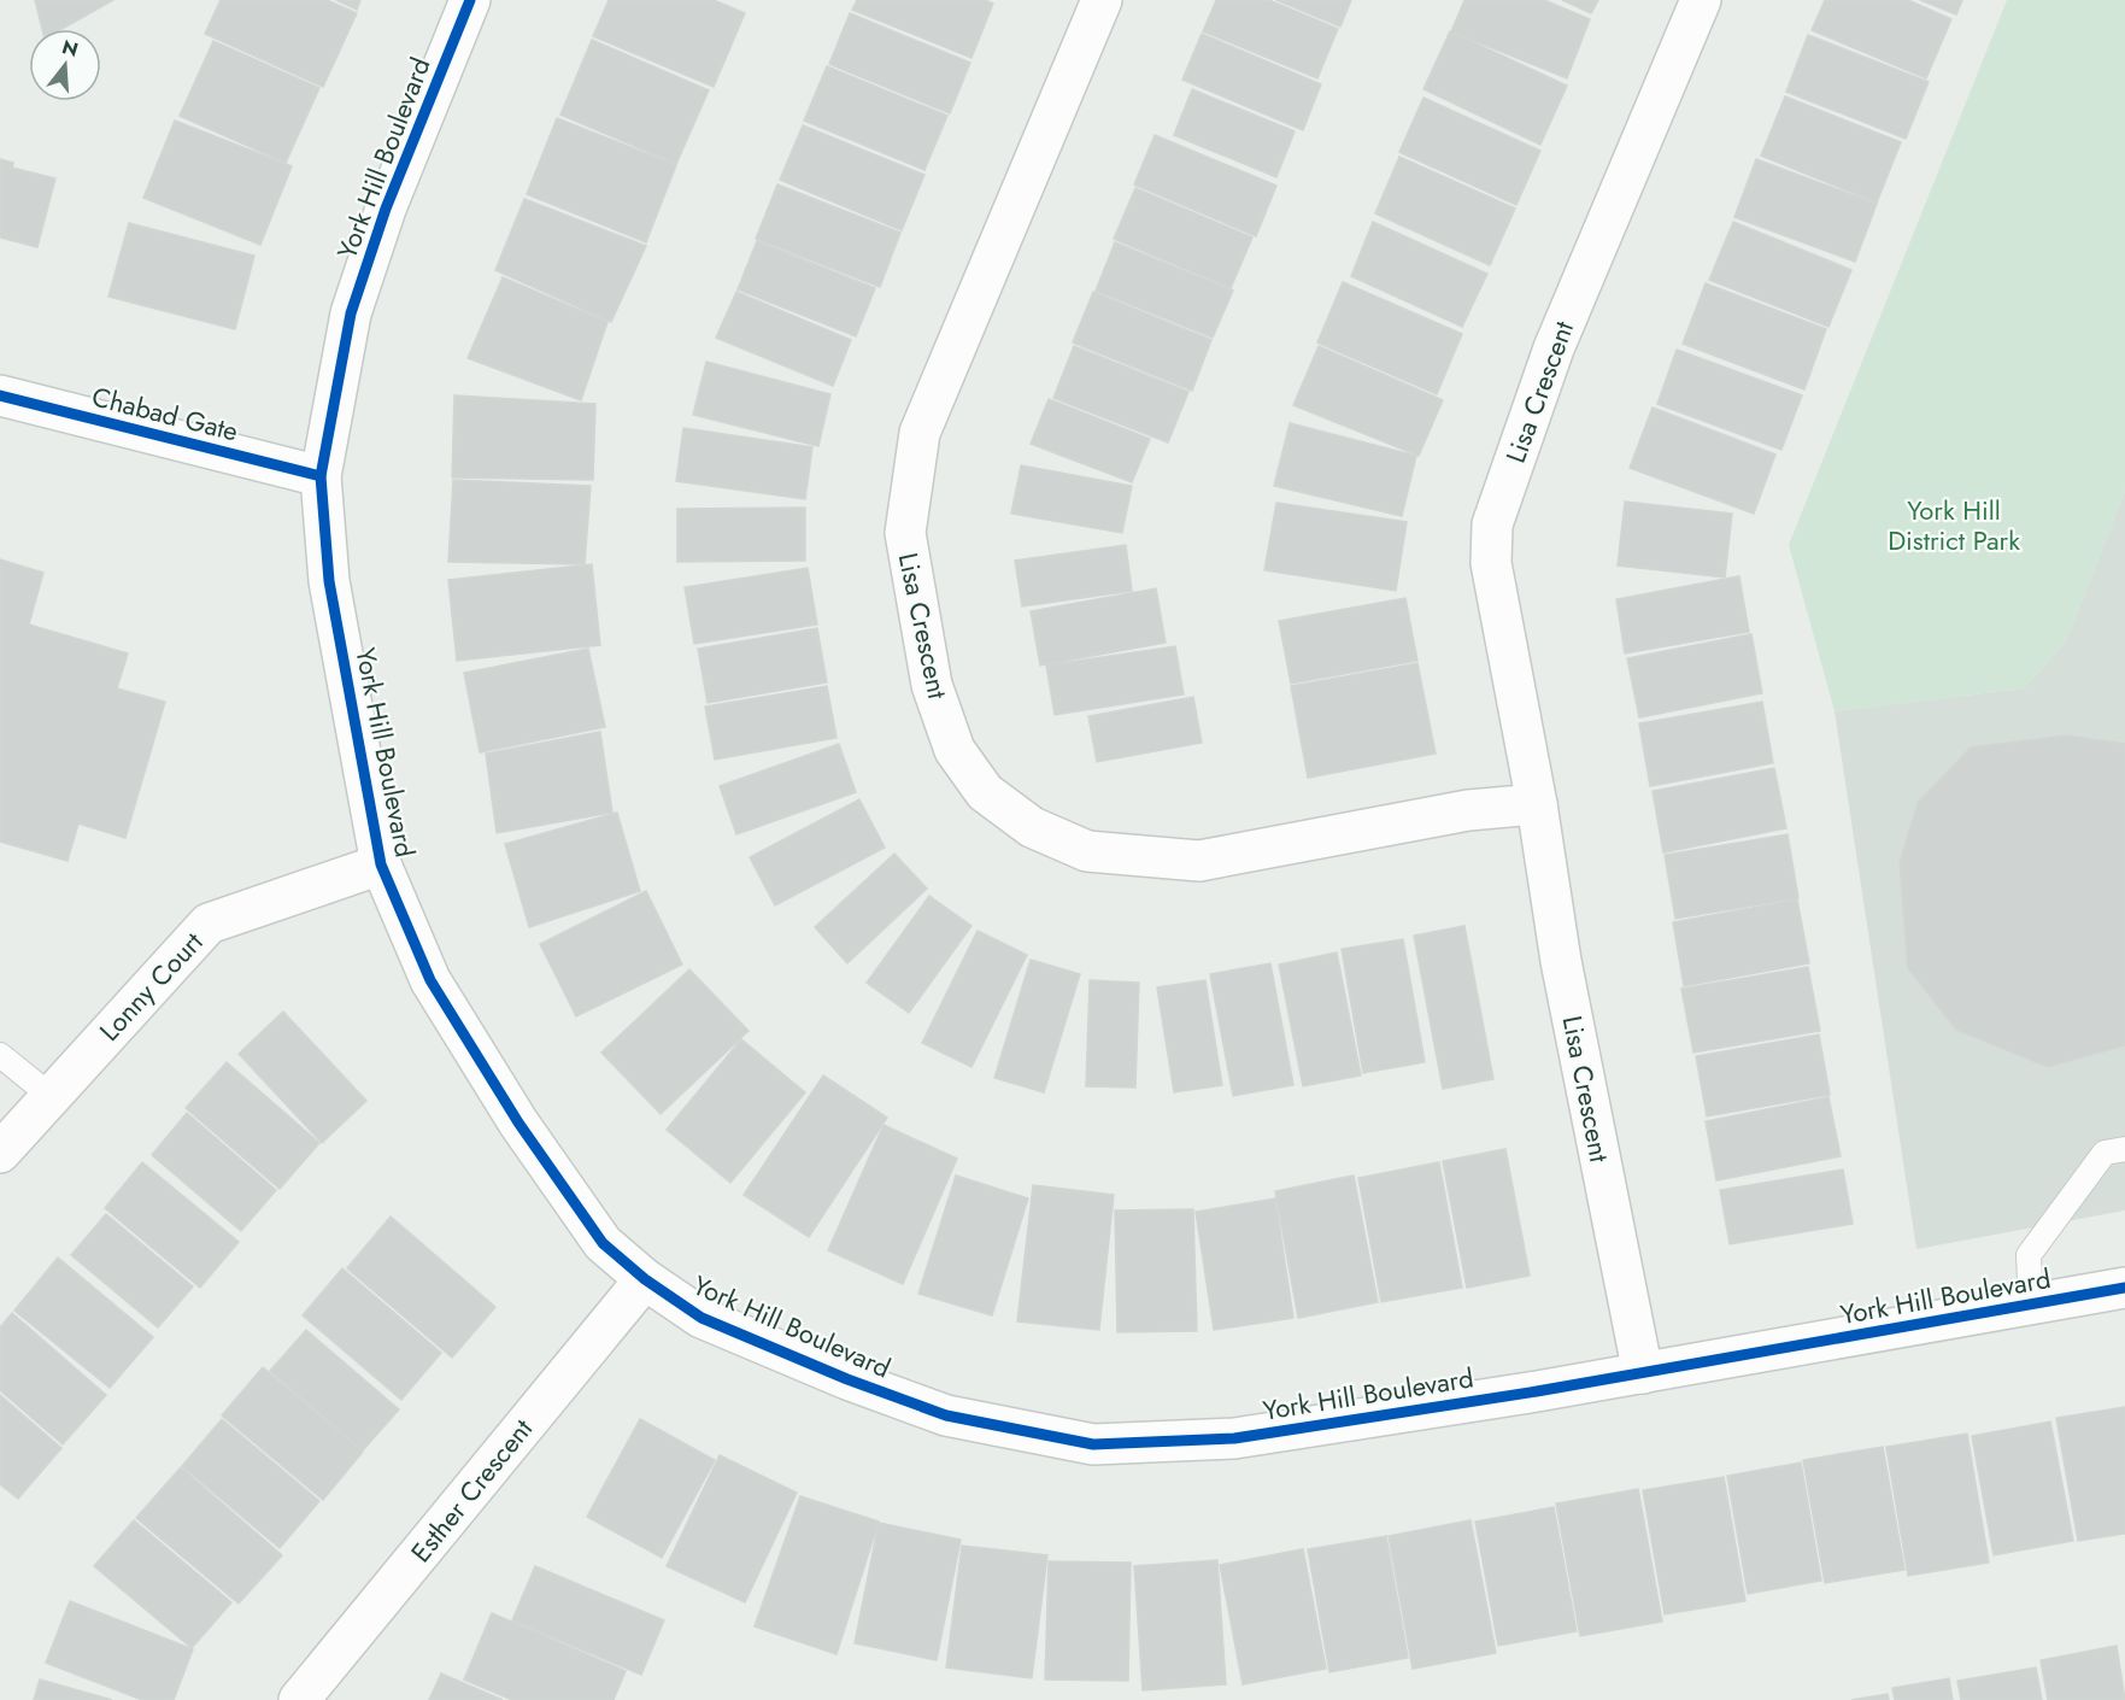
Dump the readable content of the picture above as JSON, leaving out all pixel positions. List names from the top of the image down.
{
  "streets": {
    "street": [
      "York Hill Boulevard",
      "Lisa Crescent",
      "Chabad Gate",
      "Lonny Court",
      "Esther Crescent"
    ]
  },
  "crossings": [
    ["York Hill Boulevard", "Lisa Crescent"],
    ["York Hill Boulevard", "Chabad Gate"],
    ["York Hill Boulevard", "Lonny Court"],
    ["York Hill Boulevard", "Esther Crescent"]
  ],
  "parks": ["York Hill District Park"],
  "north": "top"
}
